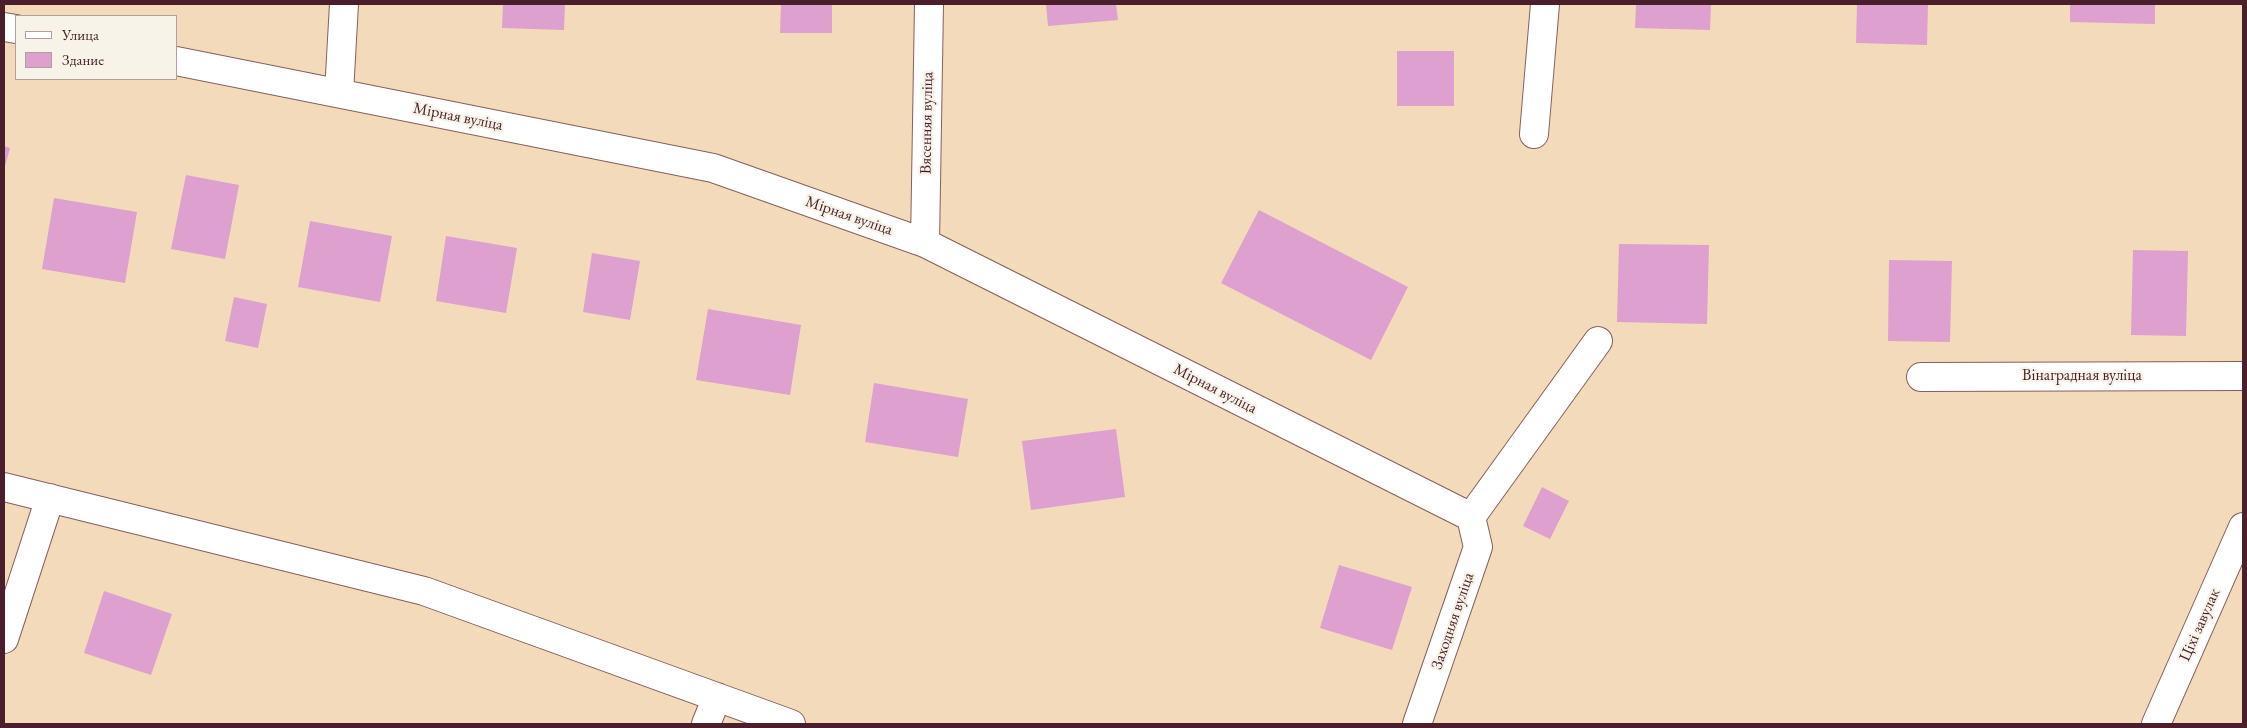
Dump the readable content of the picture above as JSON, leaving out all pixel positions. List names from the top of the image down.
{
  "streets": {
    "street": [
      "Мірная вуліца",
      "Вясенняя вуліца",
      "Вінаградная вуліца",
      "Заходняя вуліца",
      "Ціхі завулак"
    ]
  },
  "crossings": [
    ["Мірная вуліца", "Вясенняя вуліца"],
    ["Мірная вуліца", "Заходняя вуліца"]
  ],
  "legend": ["Улица", "Здание"]
}
